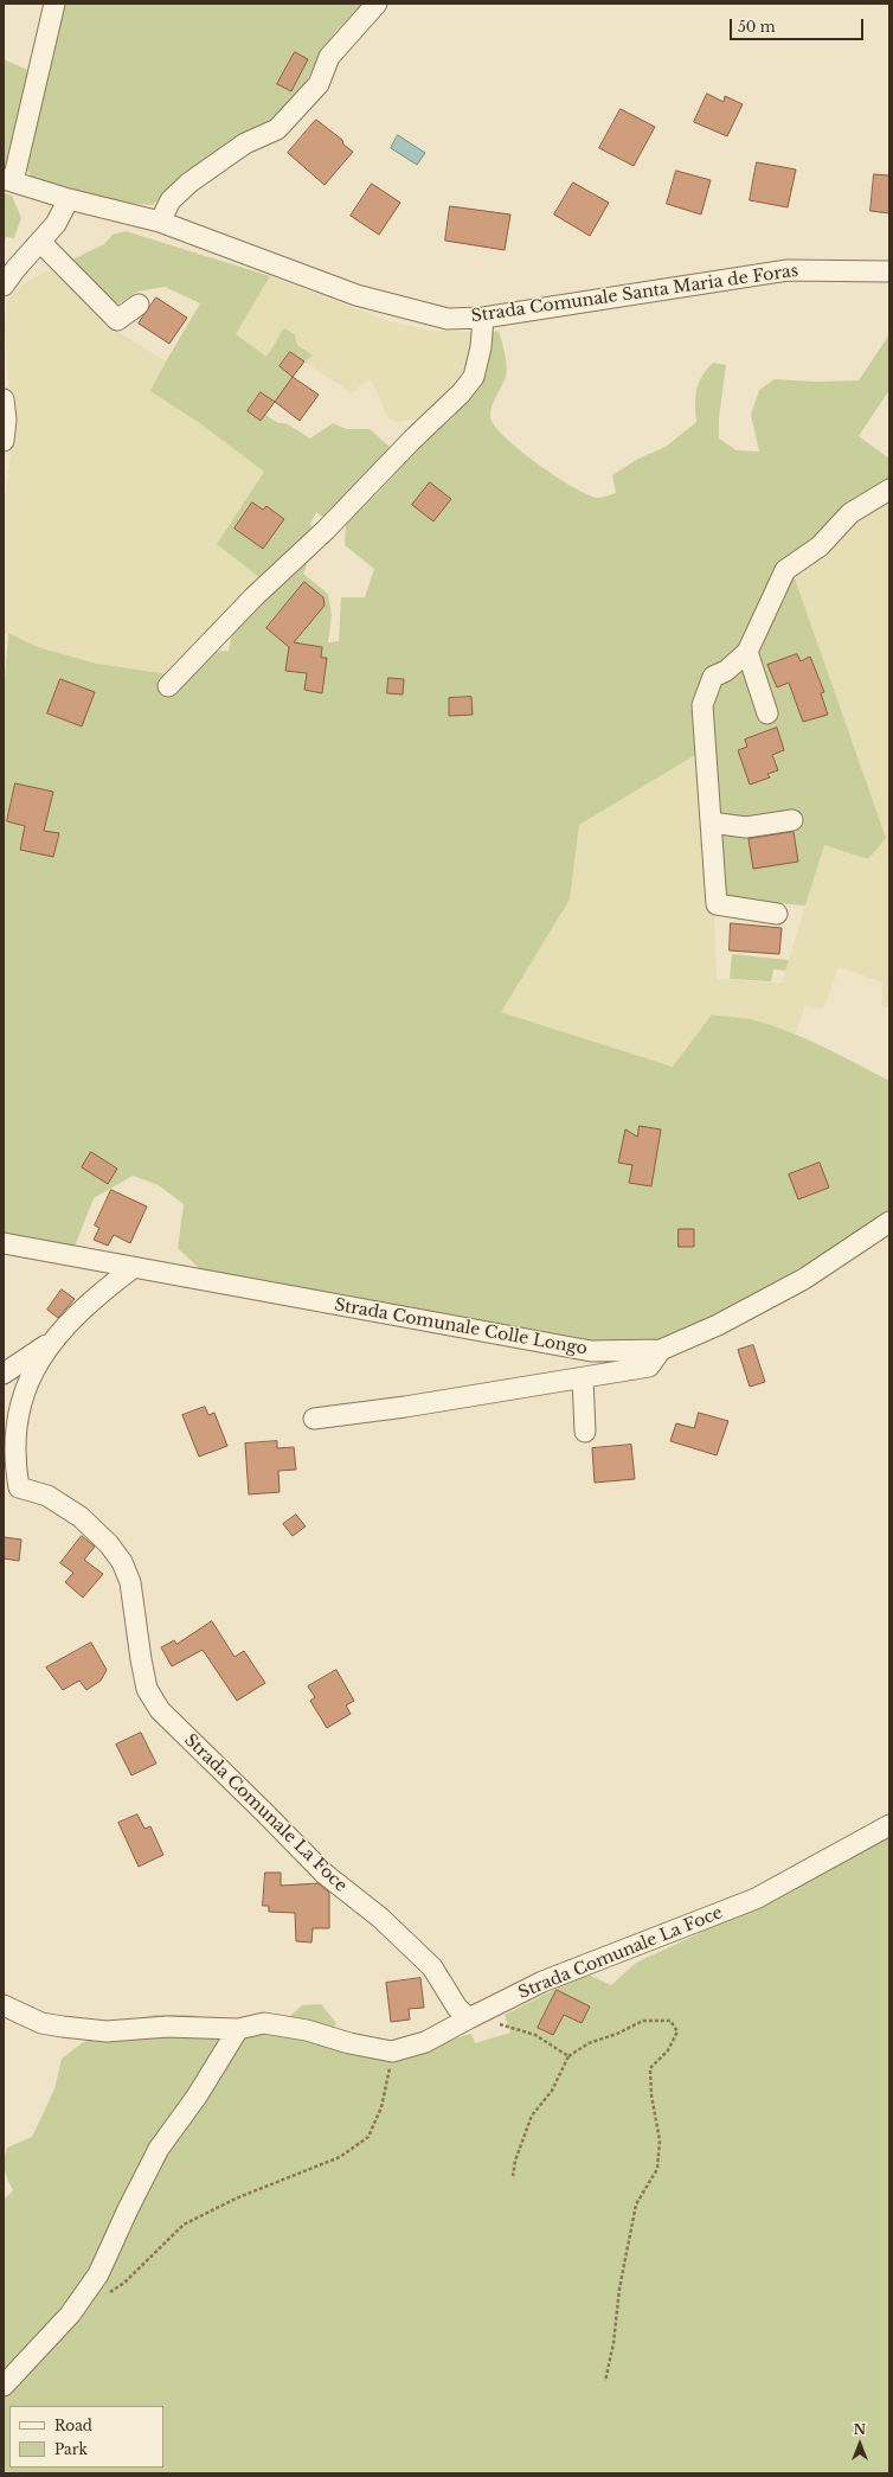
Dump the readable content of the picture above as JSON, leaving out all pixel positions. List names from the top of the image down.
{
  "streets": {
    "street": ["Strada Comunale Santa Maria de Foras", "Strada Comunale Colle Longo", "Strada Comunale La Foce"]
  },
  "crossings": [
    ["Strada Comunale Colle Longo", "Strada Comunale La Foce"]
  ],
  "legend": ["Road", "Park"],
  "scale_bar": "50 m",
  "north": "top"
}
